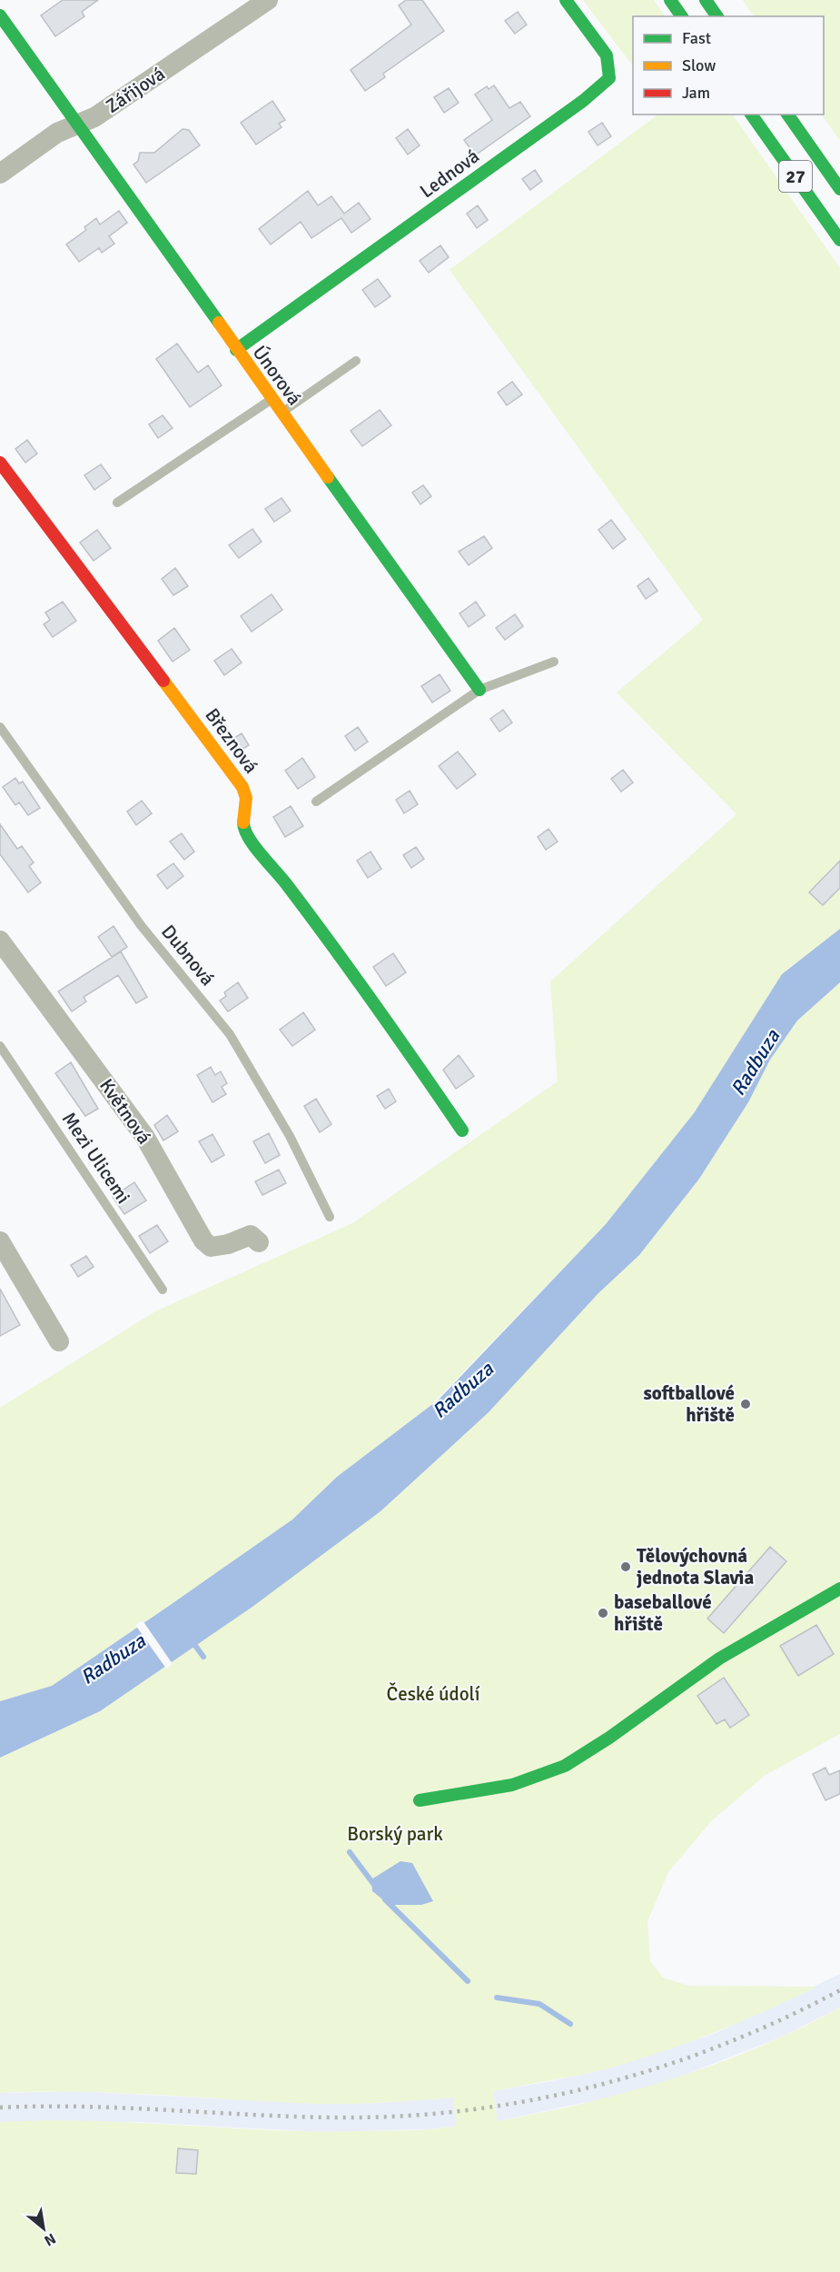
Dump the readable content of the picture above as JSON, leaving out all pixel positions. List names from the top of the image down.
{
  "streets": {
    "main road": [
      "Lednová",
      "27",
      "Únorová",
      "Březnová"
    ],
    "street": ["Zářijová", "Květnová"],
    "lane": ["Dubnová", "Mezi Ulicemi"]
  },
  "crossings": [
    ["Zářijová", "Únorová"],
    ["Lednová", "Únorová"]
  ],
  "water": ["Radbuza"],
  "parks": ["České údolí", "Borský park"],
  "places": ["softballové hřiště", "Tělovýchovná jednota Slavia", "baseballové hřiště"],
  "legend": ["Fast", "Slow", "Jam"],
  "north": "bottom right"
}
